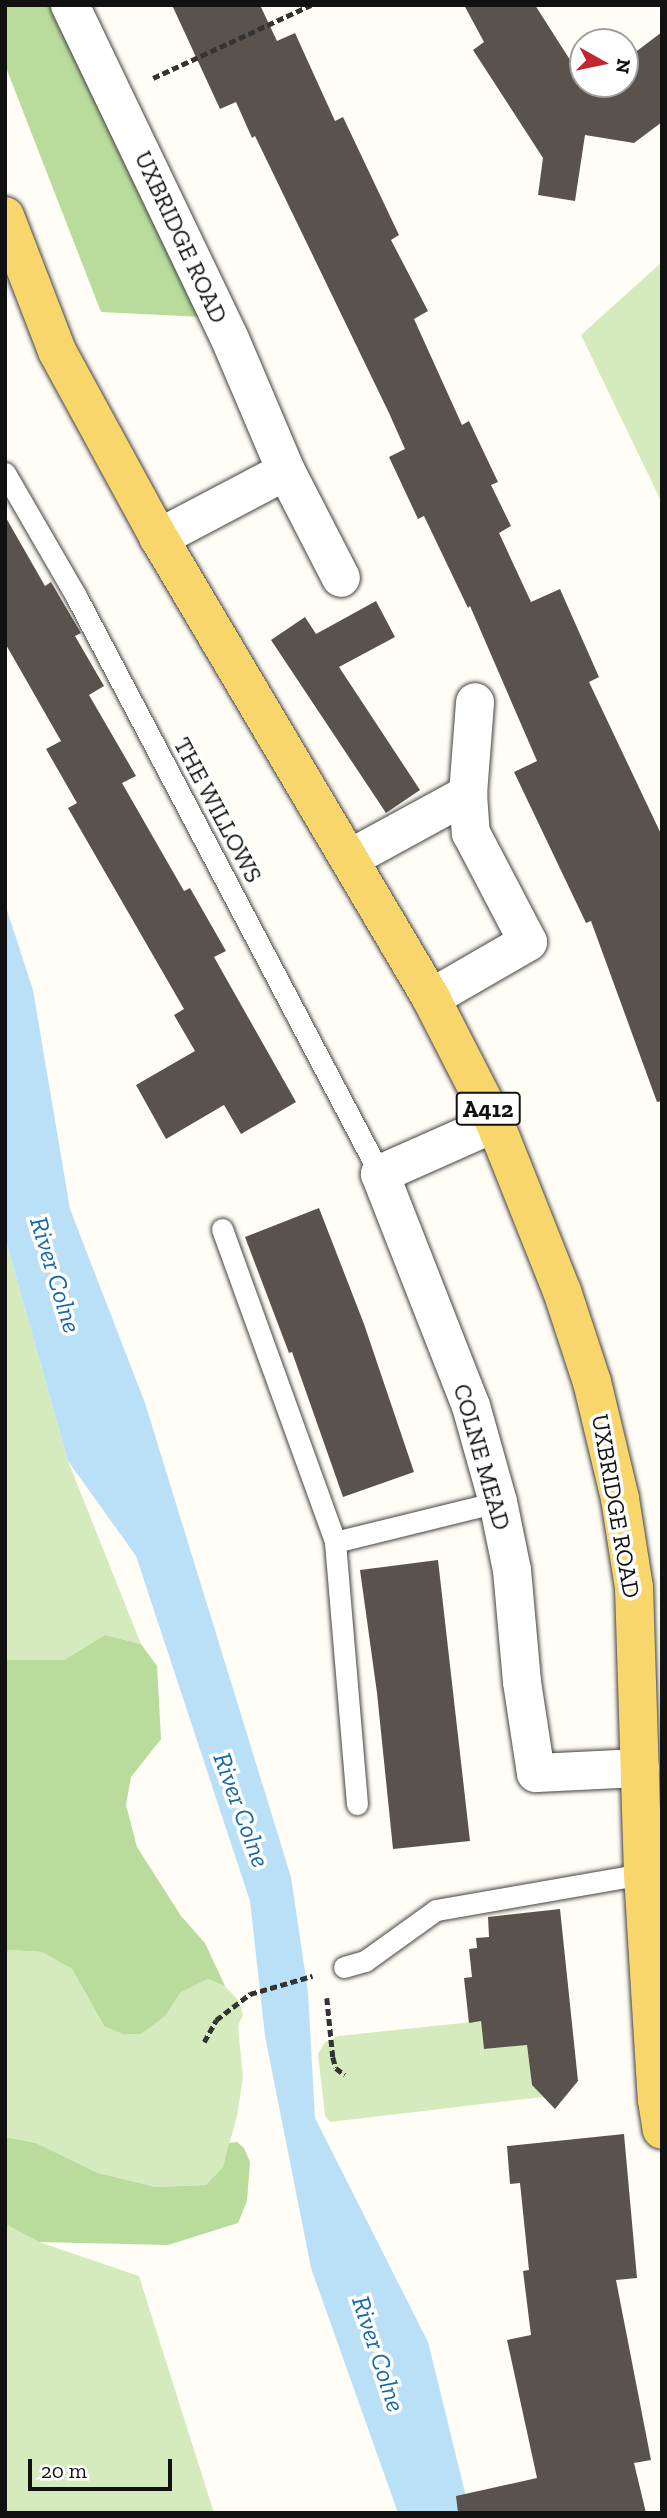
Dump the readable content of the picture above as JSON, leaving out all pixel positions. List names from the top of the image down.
{
  "streets": {
    "main road": ["UXBRIDGE ROAD", "A412"],
    "street": ["COLNE MEAD"],
    "lane": ["THE WILLOWS"]
  },
  "crossings": [
    ["UXBRIDGE ROAD", "COLNE MEAD"],
    ["THE WILLOWS", "COLNE MEAD"]
  ],
  "water": ["River Colne"],
  "scale_bar": "20 m",
  "north": "right"
}
